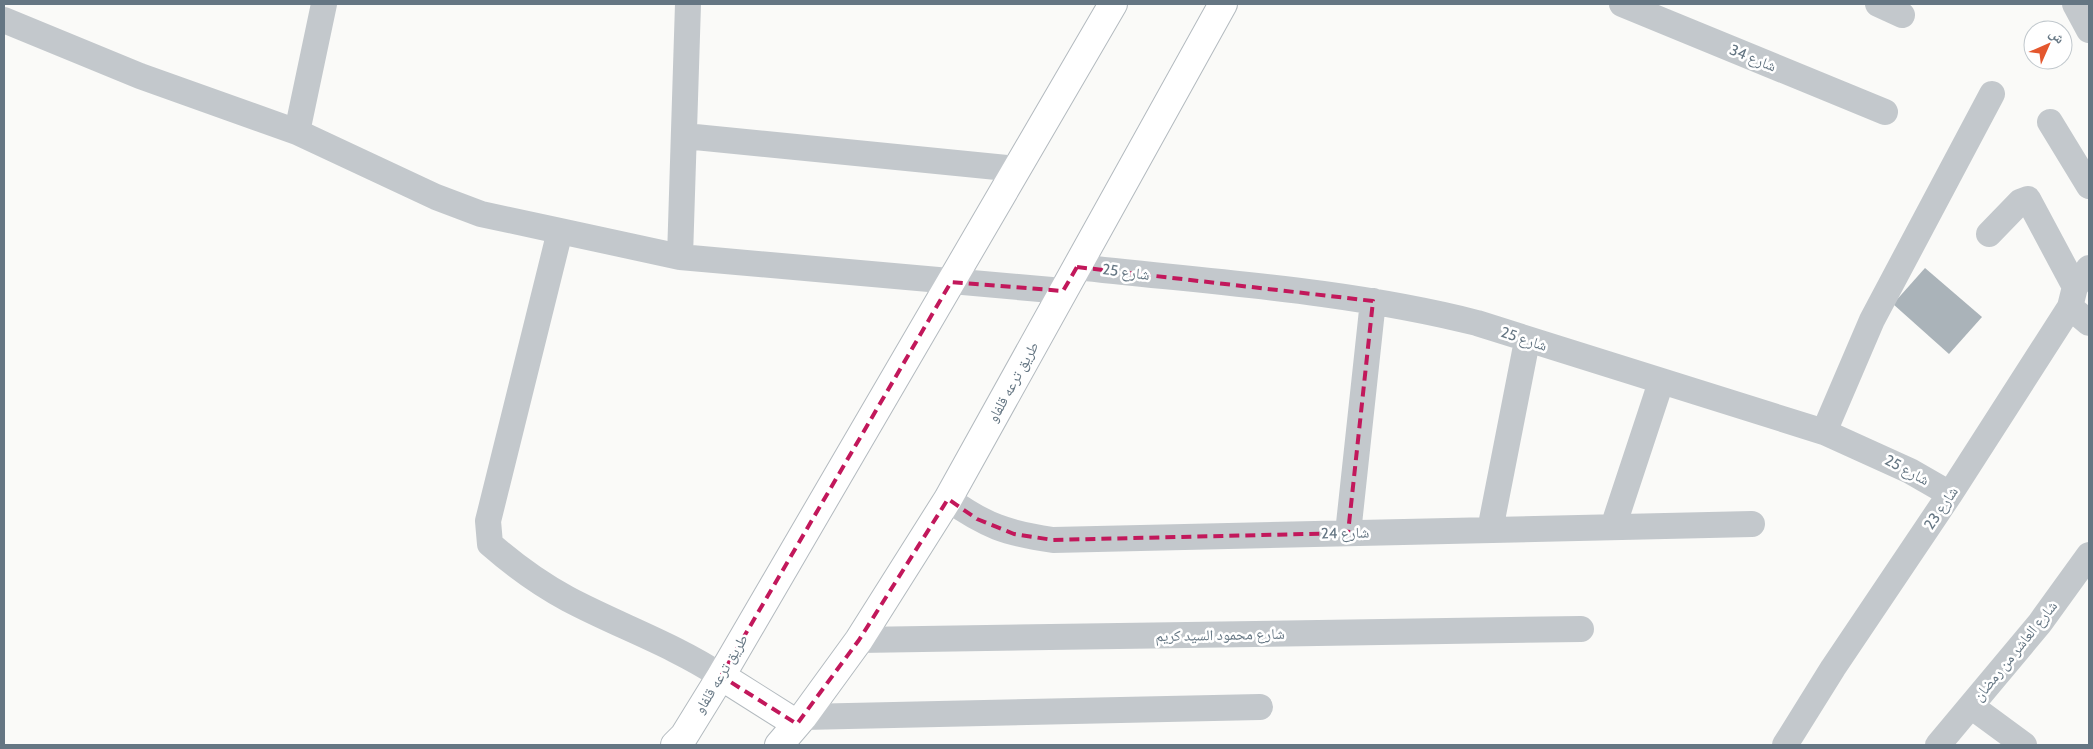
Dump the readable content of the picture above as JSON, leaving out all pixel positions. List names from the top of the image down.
{
  "streets": {
    "street": [
      "شارع 34",
      "شارع 25",
      "طريق ترعه قلفاو",
      "شارع 23",
      "شارع 24",
      "شارع محمود السيد كريم",
      "شارع العاشر من رمضان"
    ]
  },
  "crossings": [
    ["شارع 25", "طريق ترعه قلفاو"],
    ["شارع 25", "شارع 23"],
    ["طريق ترعه قلفاو", "شارع 24"],
    ["طريق ترعه قلفاو", "شارع محمود السيد كريم"]
  ],
  "north": "top right"
}
